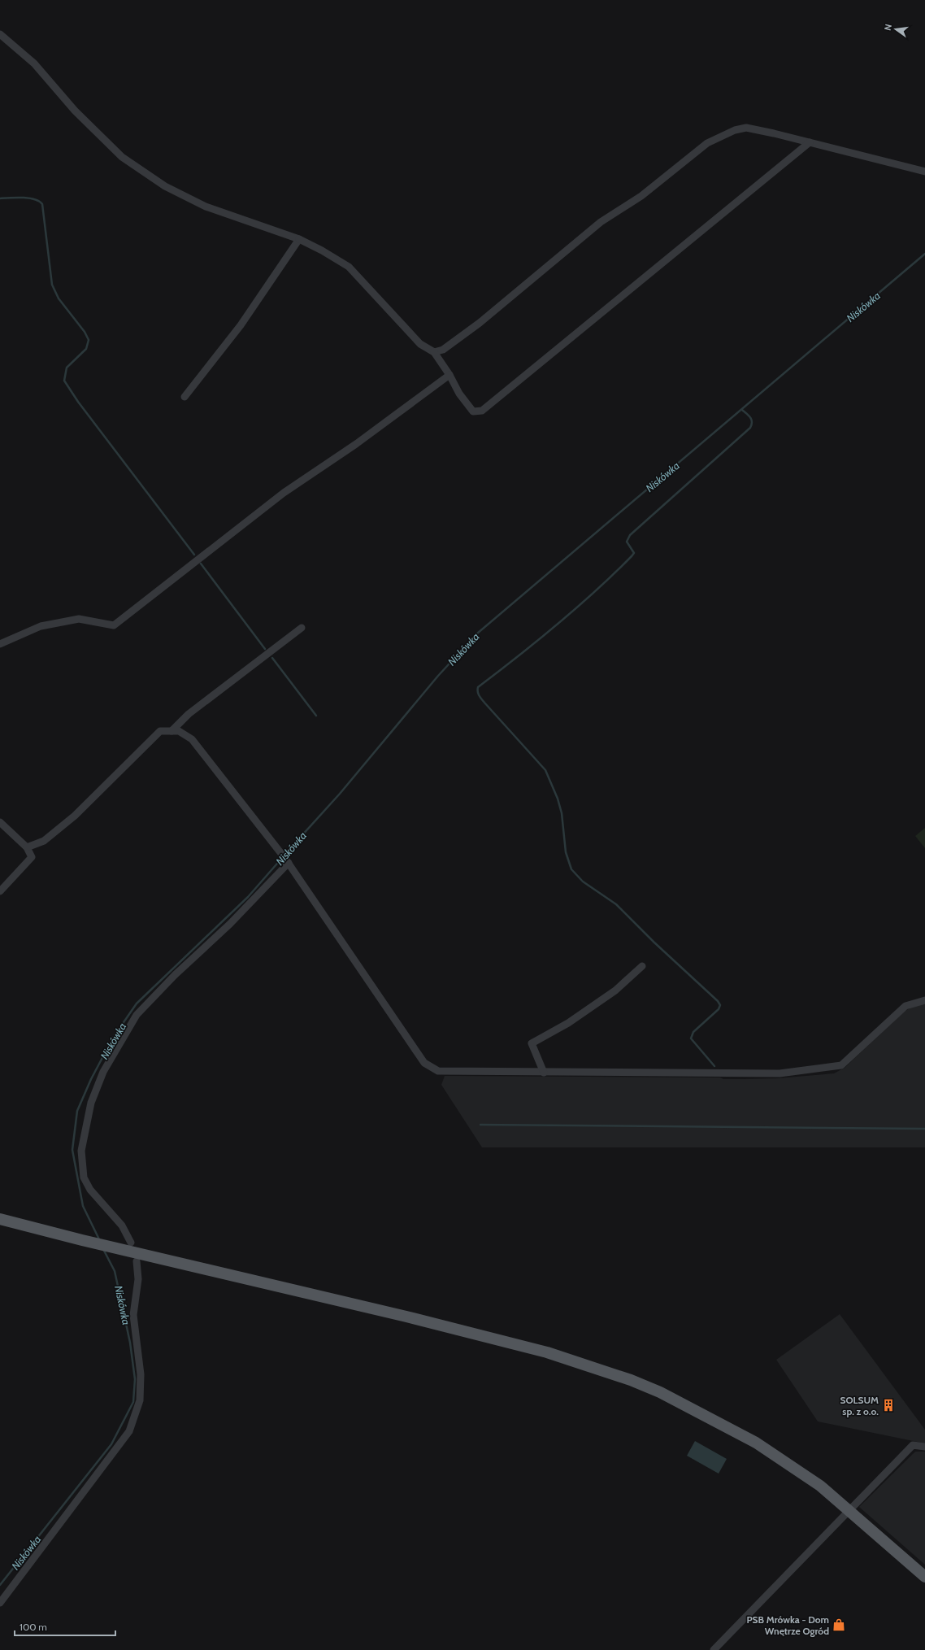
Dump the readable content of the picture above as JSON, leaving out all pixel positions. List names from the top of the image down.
{
  "water": ["Niskówka"],
  "places": {
    "building": ["SOLSUM sp. z o.o."],
    "shop": ["PSB Mrówka - Dom Wnętrze Ogród"]
  },
  "scale_bar": "100 m",
  "north": "left"
}
